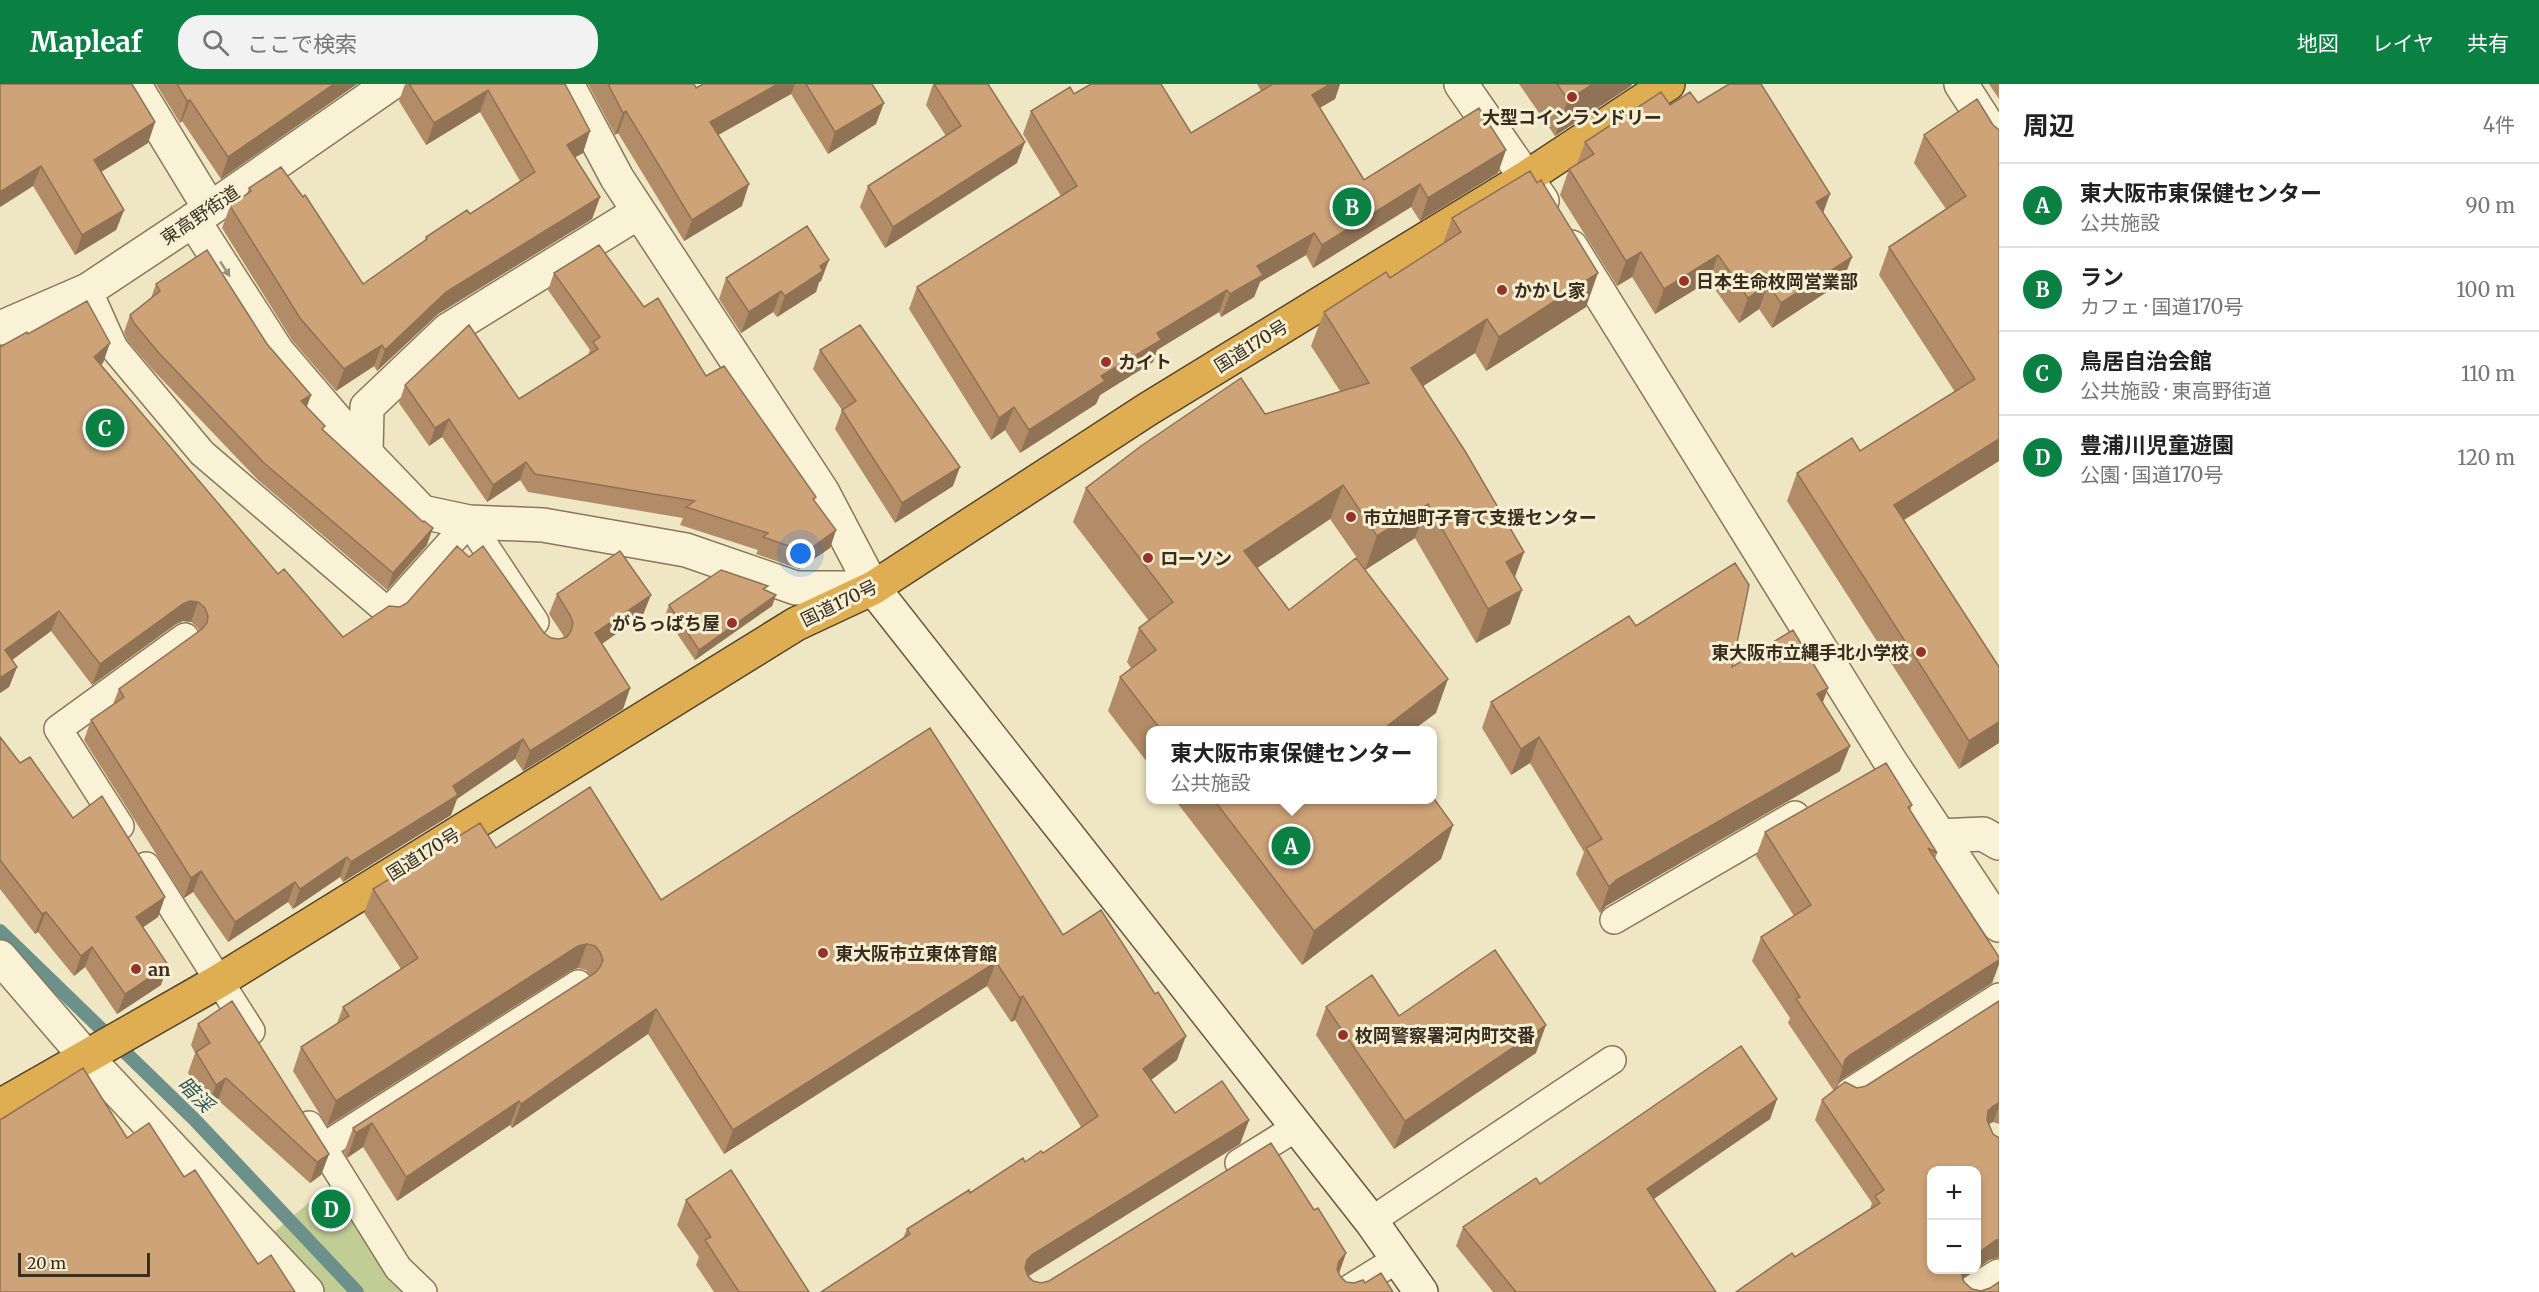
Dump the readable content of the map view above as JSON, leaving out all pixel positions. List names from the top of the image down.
{
  "streets": {
    "highway": ["国道170号"],
    "street": ["東高野街道"]
  },
  "water": ["暗渓"],
  "places": [
    "大型コインランドリー",
    "日本生命枚岡営業部",
    "かかし家",
    "カイト",
    "市立旭町子育て支援センター",
    "ローソン",
    "がらっぱち屋",
    "東大阪市立縄手北小学校",
    "東大阪市立東体育館",
    "an",
    "枚岡警察署河内町交番"
  ],
  "scale_bar": "20 m",
  "page": {
    "header": "Mapleaf",
    "search": "ここで検索",
    "nav": ["地図", "レイヤ", "共有"],
    "heading": ["周辺", "4件"],
    "list": [
      {
        "mark": "A",
        "name": "東大阪市東保健センター",
        "note": "公共施設",
        "value": "90 m"
      },
      {
        "mark": "B",
        "name": "ラン",
        "note": "カフェ · 国道170号",
        "value": "100 m"
      },
      {
        "mark": "C",
        "name": "鳥居自治会館",
        "note": "公共施設 · 東高野街道",
        "value": "110 m"
      },
      {
        "mark": "D",
        "name": "豊浦川児童遊園",
        "note": "公園 · 国道170号",
        "value": "120 m"
      }
    ],
    "pins": [
      "B",
      "C",
      "A",
      "D"
    ],
    "popup": ["東大阪市東保健センター", "公共施設"],
    "map_buttons": ["+", "−"],
    "scale": "20 m"
  }
}
